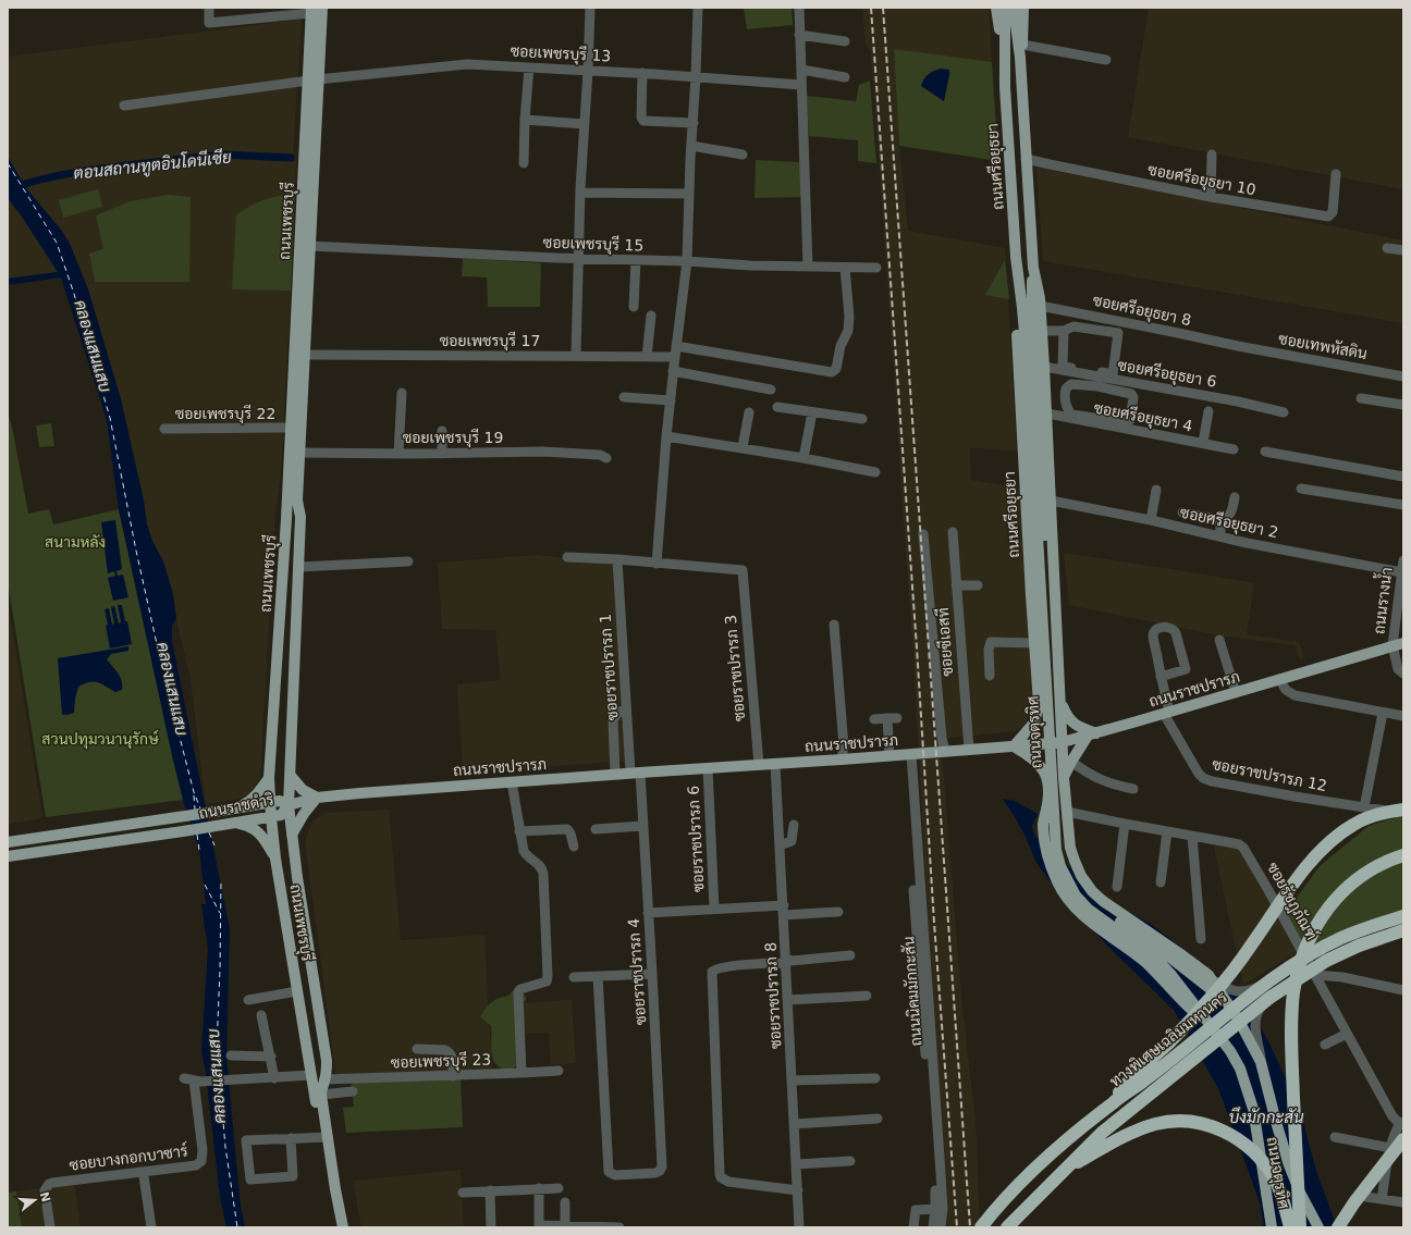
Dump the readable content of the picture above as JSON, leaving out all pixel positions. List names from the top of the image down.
{
  "streets": {
    "highway": ["ทางพิเศษเฉลิมมหานคร"],
    "main road": [
      "ถนนศรีอยุธยา",
      "ถนนเพชรบุรี",
      "ถนนราชปรารภ",
      "ถนนจตุรทิศ",
      "ถนนราชดำริ"
    ],
    "street": [
      "ซอยเพชรบุรี 13",
      "ซอยศรีอยุธยา 10",
      "ซอยเพชรบุรี 15",
      "ซอยศรีอยุธยา 8",
      "ซอยเพชรบุรี 17",
      "ซอยเทพหัสดิน",
      "ซอยศรีอยุธยา 6",
      "ซอยเพชรบุรี 22",
      "ซอยศรีอยุธยา 4",
      "ซอยเพชรบุรี 19",
      "ซอยศรีอยุธยา 2",
      "ถนนรางน้ำ",
      "ซอยซีเอสที",
      "ซอยราชปรารภ 1",
      "ซอยราชปรารภ 3",
      "ซอยราชปรารภ 12",
      "ซอยราชปรารภ 6",
      "ซอยรัชฎภัณฑ์",
      "ซอยราชปรารภ 4",
      "ถนนนิคมมักกะสัน",
      "ซอยราชปรารภ 8",
      "ซอยเพชรบุรี 23",
      "ซอยบางกอกบาซาร์"
    ]
  },
  "crossings": [
    ["ซอยเพชรบุรี 13", "ถนนเพชรบุรี"],
    ["ถนนศรีอยุธยา", "ซอยศรีอยุธยา 10"],
    ["ถนนศรีอยุธยา", "ซอยศรีอยุธยา 8"],
    ["ถนนศรีอยุธยา", "ซอยศรีอยุธยา 6"],
    ["ถนนศรีอยุธยา", "ซอยศรีอยุธยา 4"],
    ["ถนนศรีอยุธยา", "ซอยศรีอยุธยา 2"],
    ["ถนนศรีอยุธยา", "ถนนราชปรารภ"],
    ["ถนนศรีอยุธยา", "ถนนจตุรทิศ"],
    ["ถนนเพชรบุรี", "ซอยเพชรบุรี 15"],
    ["ถนนเพชรบุรี", "ซอยเพชรบุรี 17"],
    ["ถนนเพชรบุรี", "ซอยเพชรบุรี 22"],
    ["ถนนเพชรบุรี", "ซอยเพชรบุรี 19"],
    ["ถนนเพชรบุรี", "ถนนราชปรารภ"],
    ["ถนนเพชรบุรี", "ถนนราชดำริ"],
    ["ถนนเพชรบุรี", "ซอยเพชรบุรี 23"],
    ["ซอยศรีอยุธยา 8", "ซอยเทพหัสดิน"],
    ["ซอยศรีอยุธยา 6", "ถนนจตุรทิศ"],
    ["ซอยศรีอยุธยา 2", "ถนนรางน้ำ"],
    ["ถนนรางน้ำ", "ถนนราชปรารภ"],
    ["ซอยซีเอสที", "ถนนราชปรารภ"],
    ["ซอยราชปรารภ 1", "ถนนราชปรารภ"],
    ["ซอยราชปรารภ 1", "ซอยราชปรารภ 4"],
    ["ซอยราชปรารภ 3", "ถนนราชปรารภ"],
    ["ถนนราชปรารภ", "ถนนจตุรทิศ"],
    ["ถนนราชปรารภ", "ซอยราชปรารภ 12"],
    ["ถนนราชปรารภ", "ถนนราชดำริ"],
    ["ถนนราชปรารภ", "ซอยราชปรารภ 6"],
    ["ถนนราชปรารภ", "ซอยราชปรารภ 4"],
    ["ถนนราชปรารภ", "ถนนนิคมมักกะสัน"],
    ["ถนนราชปรารภ", "ซอยราชปรารภ 8"],
    ["ถนนจตุรทิศ", "ซอยรัชฎภัณฑ์"]
  ],
  "water": ["ตอนสถานทูตอินโดนีเซีย", "คลองแสนแสบ", "บึงมักกะสัน"],
  "parks": ["สนามหลัง", "สวนปทุมวนานุรักษ์"],
  "north": "right"
}
